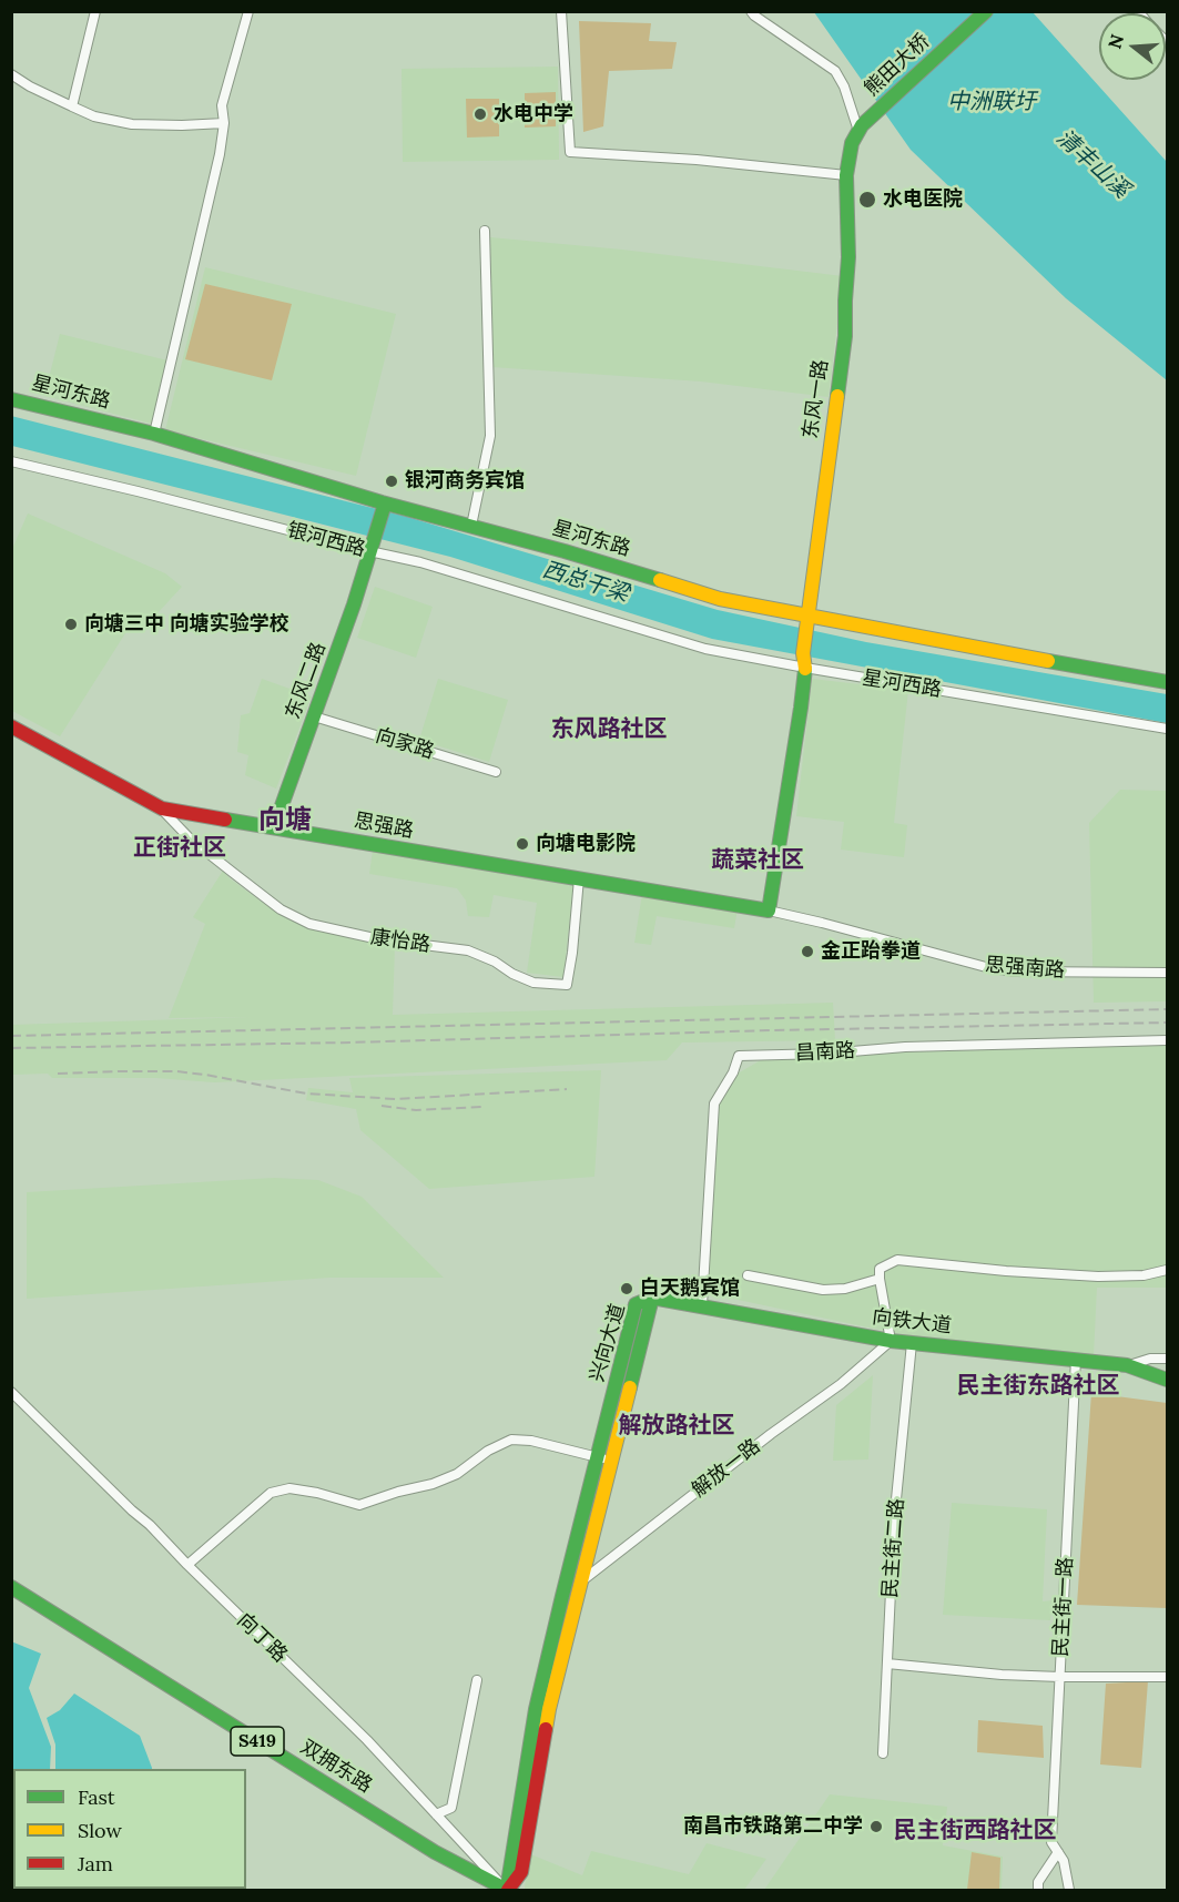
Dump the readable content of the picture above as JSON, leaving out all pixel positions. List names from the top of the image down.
{
  "streets": {
    "street": [
      "熊田大桥",
      "星河东路",
      "东风一路",
      "银河西路",
      "东风二路",
      "星河西路",
      "向家路",
      "思强路",
      "康怡路",
      "思强南路",
      "昌南路",
      "向铁大道",
      "兴向大道",
      "解放一路",
      "民主街二路",
      "民主街一路",
      "向丁路",
      "S419",
      "双拥东路"
    ]
  },
  "crossings": [
    ["熊田大桥", "东风一路"],
    ["星河东路", "东风一路"],
    ["星河东路", "东风二路"],
    ["东风一路", "星河西路"],
    ["银河西路", "东风二路"],
    ["银河西路", "星河西路"],
    ["东风二路", "向家路"],
    ["东风二路", "思强路"],
    ["思强路", "康怡路"],
    ["思强路", "思强南路"],
    ["昌南路", "向铁大道"],
    ["向铁大道", "兴向大道"],
    ["向铁大道", "解放一路"],
    ["向铁大道", "民主街二路"],
    ["向铁大道", "民主街一路"],
    ["兴向大道", "解放一路"],
    ["兴向大道", "向丁路"],
    ["兴向大道", "双拥东路"],
    ["向丁路", "双拥东路"]
  ],
  "districts": [
    "东风路社区",
    "向塘",
    "正街社区",
    "蔬菜社区",
    "民主街东路社区",
    "解放路社区",
    "民主街西路社区"
  ],
  "water": ["中洲联圩", "清丰山溪", "西总干梁"],
  "places": [
    "水电中学",
    "水电医院",
    "银河商务宾馆",
    "向塘三中 向塘实验学校",
    "向塘电影院",
    "金正跆拳道",
    "白天鹅宾馆",
    "南昌市铁路第二中学"
  ],
  "legend": ["Fast", "Slow", "Jam"],
  "north": "left"
}
